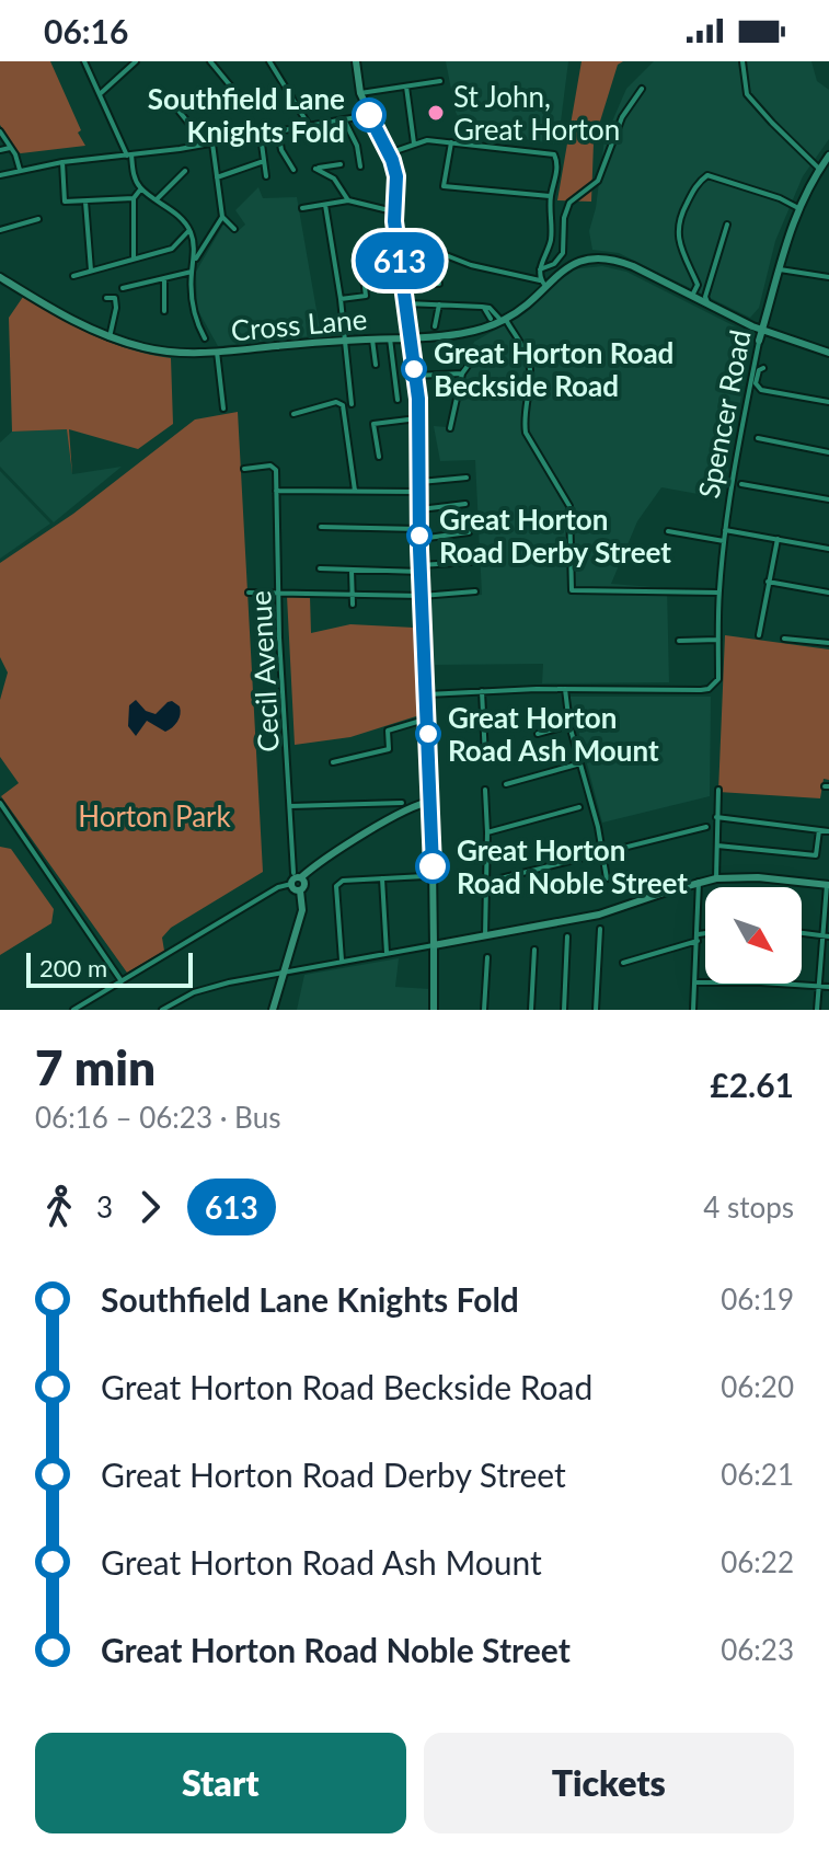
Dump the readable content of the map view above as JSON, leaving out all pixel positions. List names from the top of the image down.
{
  "streets": {
    "main road": ["Cross Lane"],
    "street": ["Spencer Road", "Cecil Avenue"]
  },
  "parks": ["Horton Park"],
  "places": [
    "St John, Great Horton",
    "Southfield Lane Knights Fold",
    "Great Horton Road Beckside Road",
    "Great Horton Road Derby Street",
    "Great Horton Road Ash Mount",
    "Great Horton Road Noble Street"
  ],
  "lines": ["bus line 613"],
  "scale_bar": "200 m",
  "north": "bottom right",
  "page": {
    "status": "06:16",
    "on_map": "613",
    "scale": "200 m",
    "heading": ["7 min", "06:16 – 06:23 · Bus", "£2.61"],
    "legs": ["3", "613", "4 stops"],
    "list": [
      {
        "name": "Southfield Lane Knights Fold",
        "value": "06:19"
      },
      {
        "name": "Great Horton Road Beckside Road",
        "value": "06:20"
      },
      {
        "name": "Great Horton Road Derby Street",
        "value": "06:21"
      },
      {
        "name": "Great Horton Road Ash Mount",
        "value": "06:22"
      },
      {
        "name": "Great Horton Road Noble Street",
        "value": "06:23"
      }
    ],
    "buttons": ["Start", "Tickets"]
  }
}
